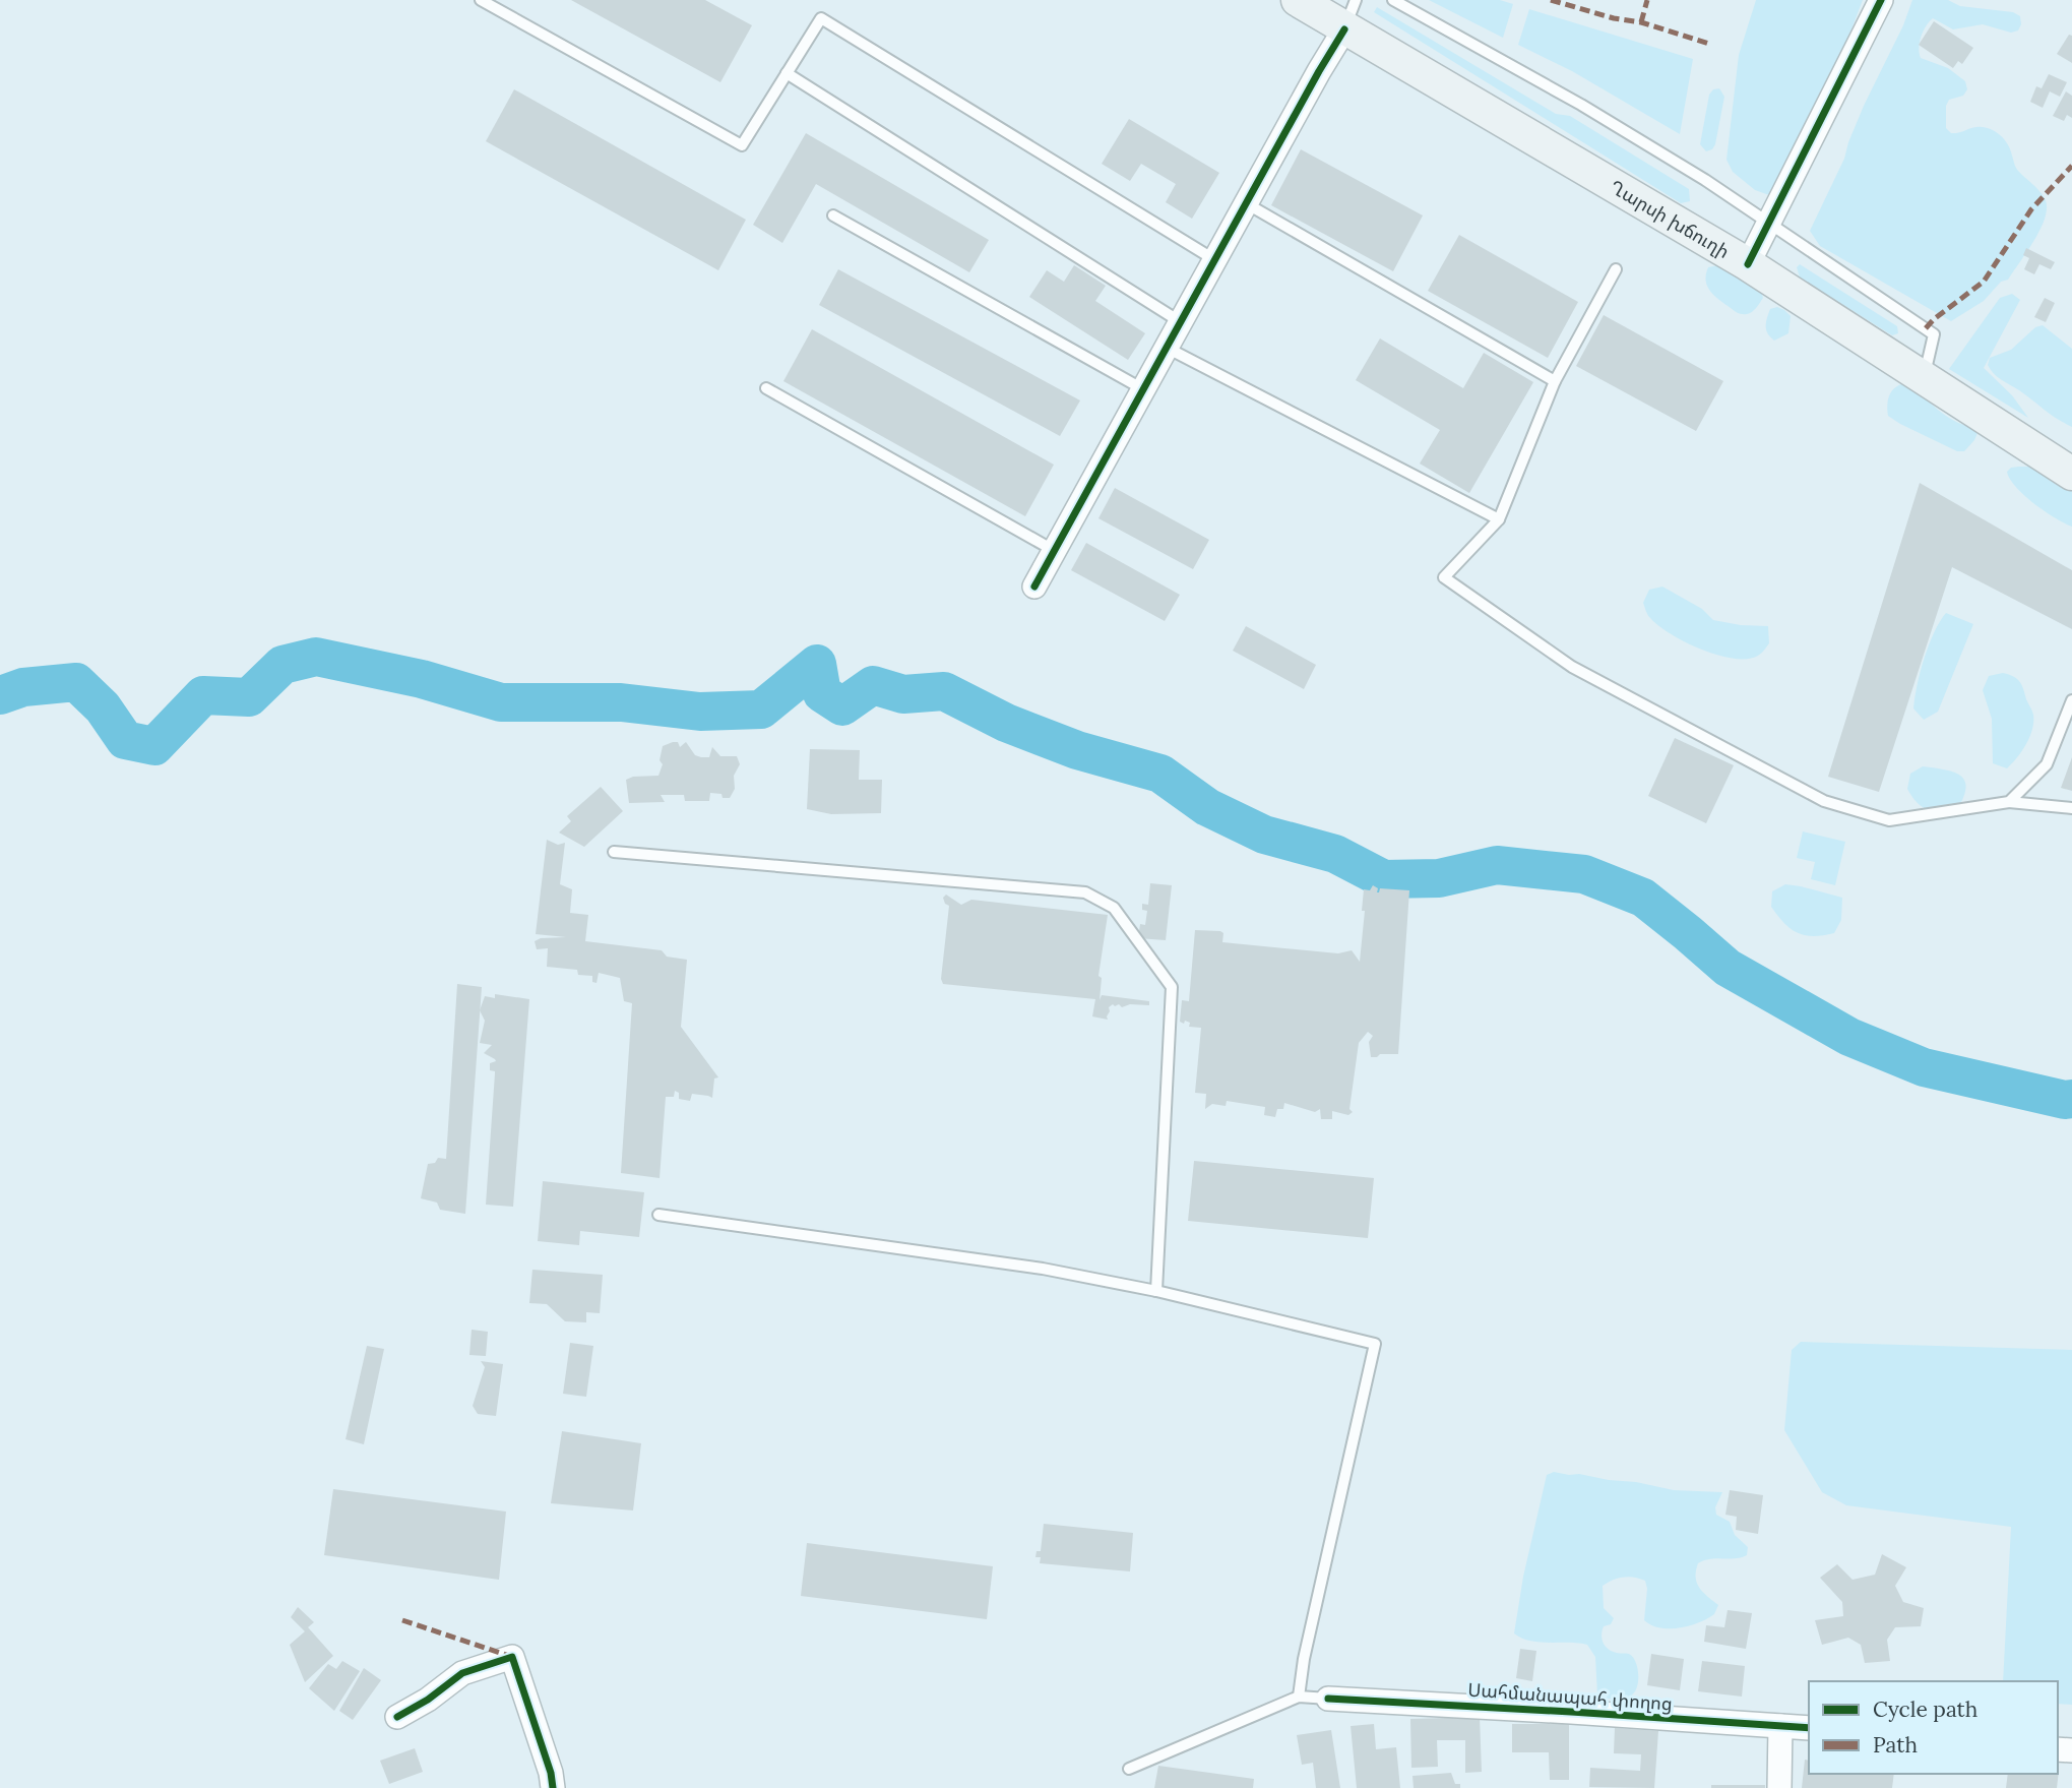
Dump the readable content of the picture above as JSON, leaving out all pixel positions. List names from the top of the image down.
{
  "streets": {
    "main road": ["Ղարսի խճուղի"],
    "street": ["Սահմանապահ փողոց"]
  },
  "legend": ["Cycle path", "Path"]
}
